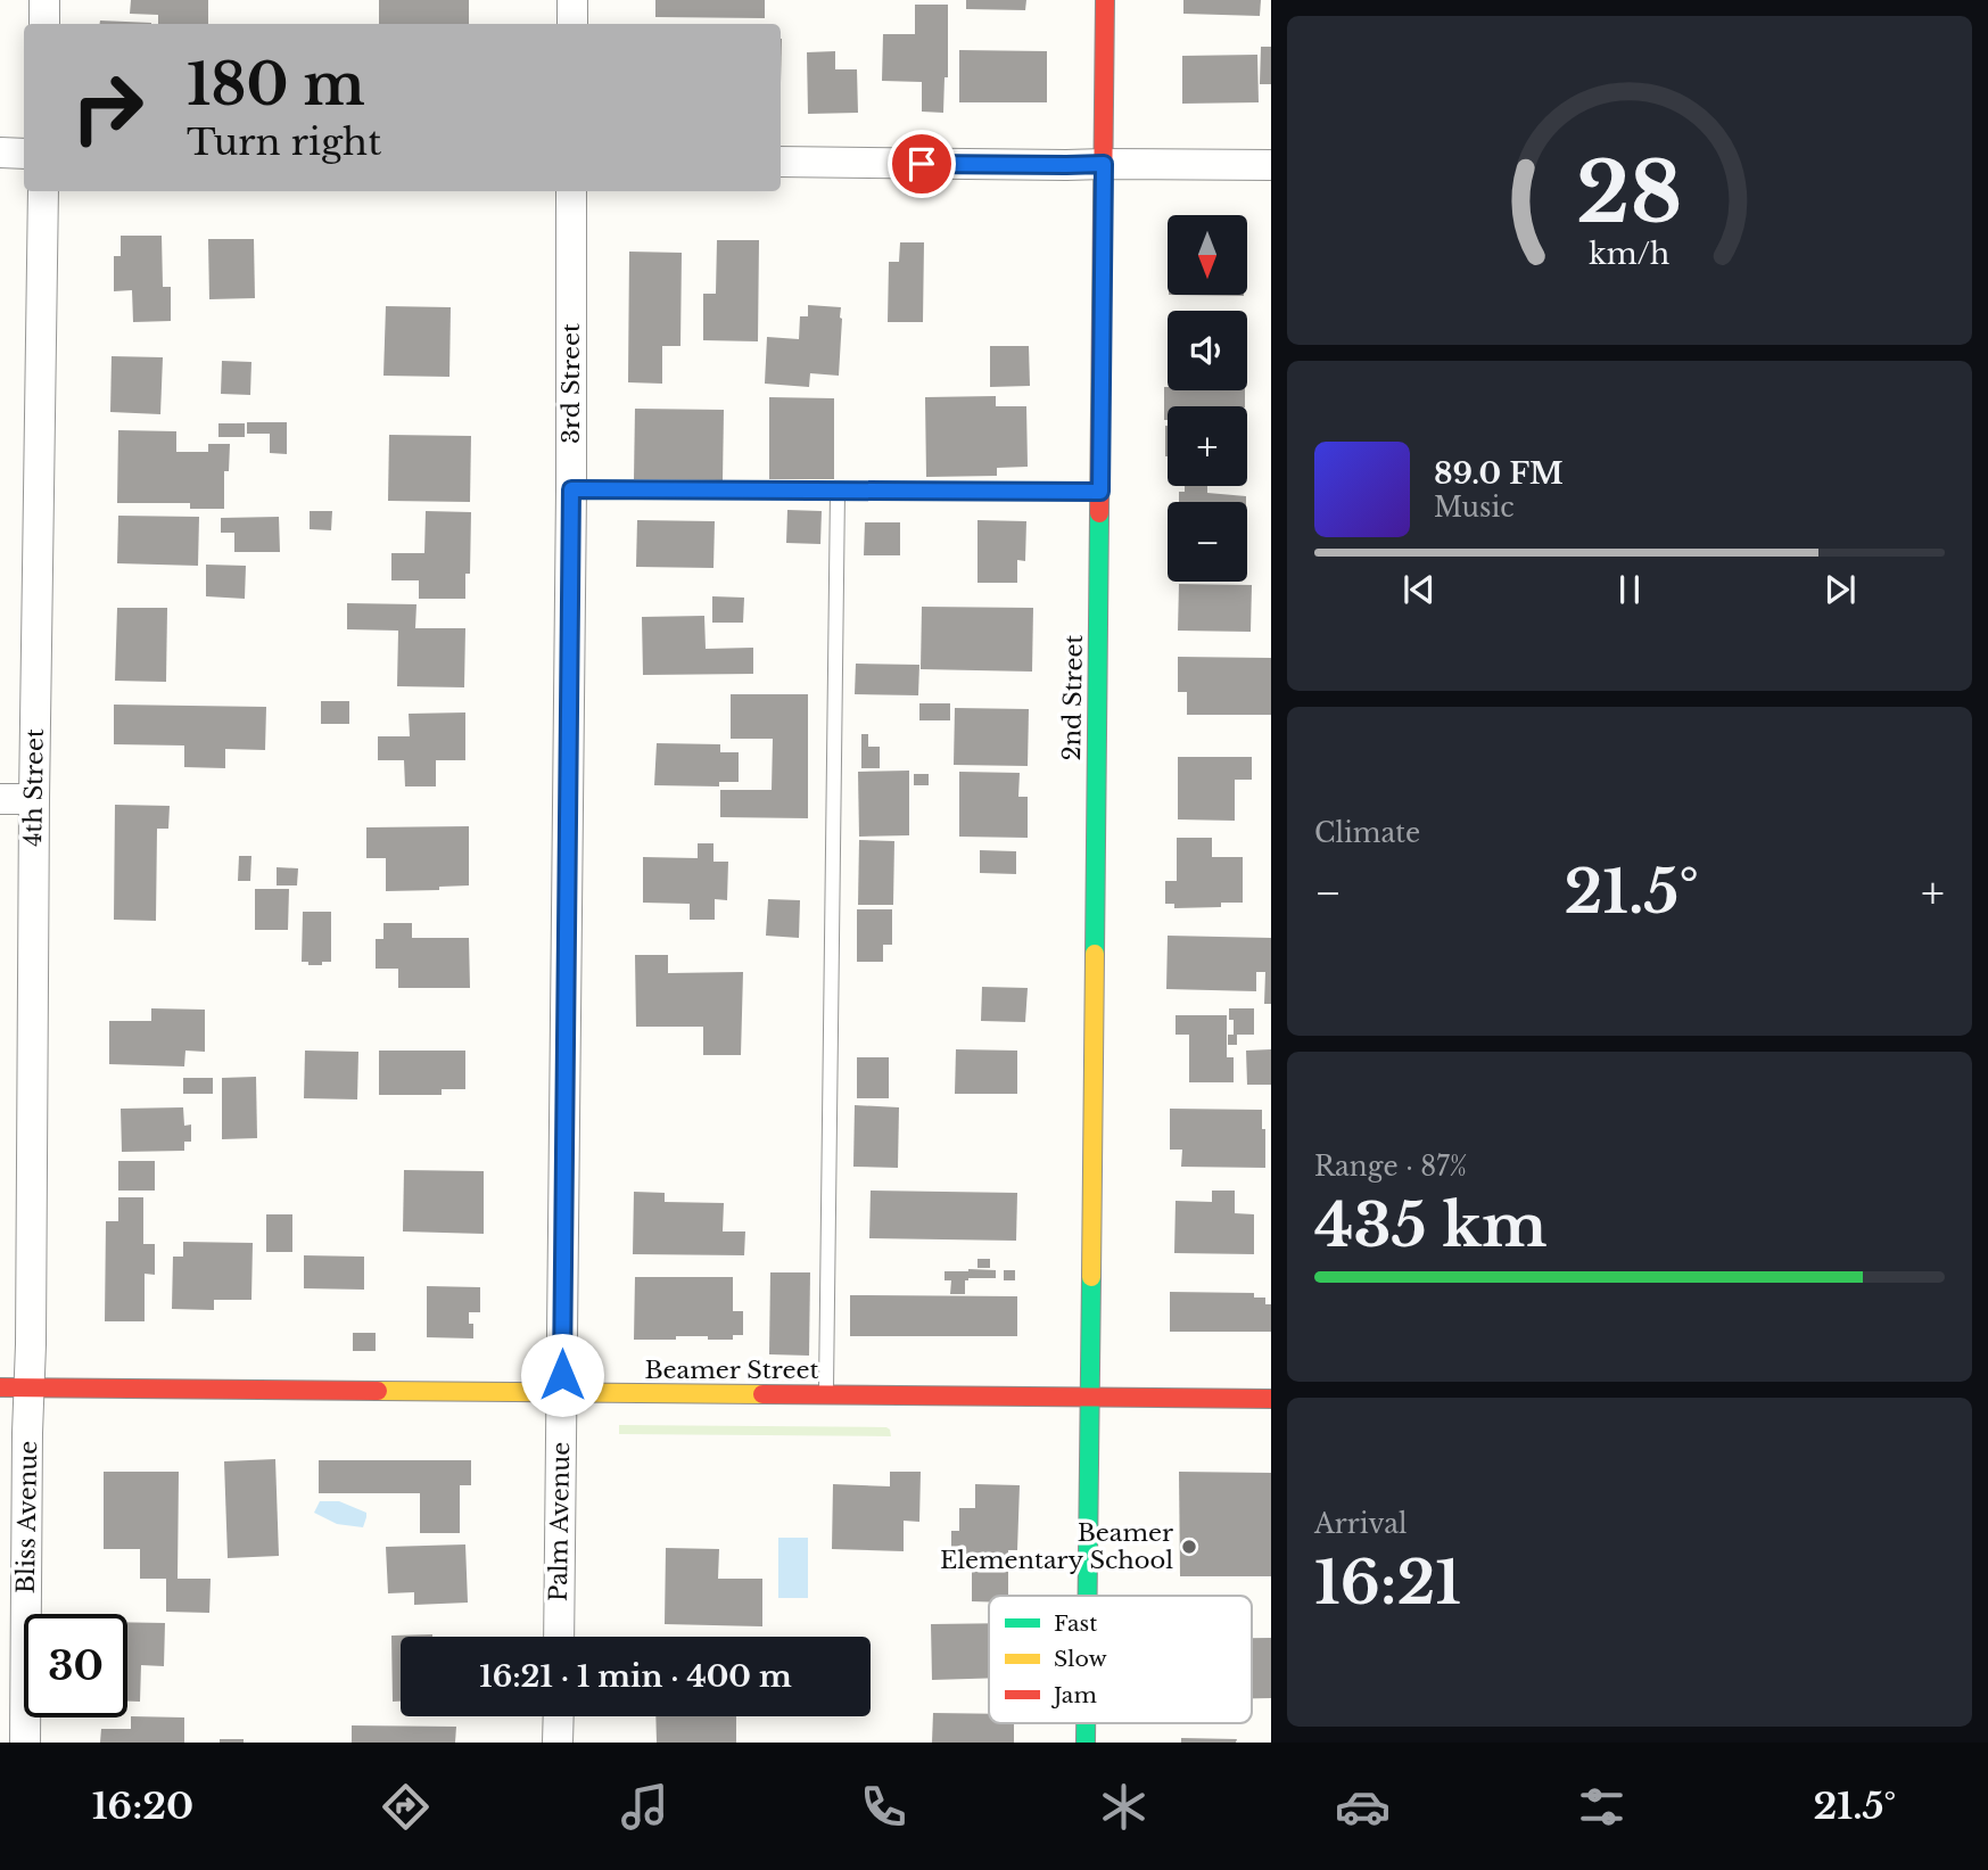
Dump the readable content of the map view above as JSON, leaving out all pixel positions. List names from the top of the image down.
{
  "streets": {
    "street": [
      "3rd Street",
      "2nd Street",
      "4th Street",
      "Beamer Street",
      "Bliss Avenue",
      "Palm Avenue"
    ]
  },
  "crossings": [
    ["3rd Street", "Beamer Street"],
    ["3rd Street", "Palm Avenue"],
    ["2nd Street", "Beamer Street"],
    ["4th Street", "Beamer Street"],
    ["4th Street", "Bliss Avenue"],
    ["Beamer Street", "Bliss Avenue"],
    ["Beamer Street", "Palm Avenue"]
  ],
  "places": ["Beamer Elementary School"],
  "legend": ["Fast", "Slow", "Jam"],
  "north": "bottom",
  "page": {
    "turn": ["180 m", "Turn right"],
    "map_buttons": ["+", "−"],
    "song": ["89.0 FM", "Music"],
    "tile": [
      "Climate",
      ["Range · 87%", "435 km"],
      ["Arrival", "16:21"]
    ],
    "heat": ["−", "21.5°", "+"],
    "limit": "30",
    "trip": "16:21 · 1 min · 400 m",
    "tabs": ["16:20", "21.5°"],
    "gauge": ["28", "km/h"]
  }
}
